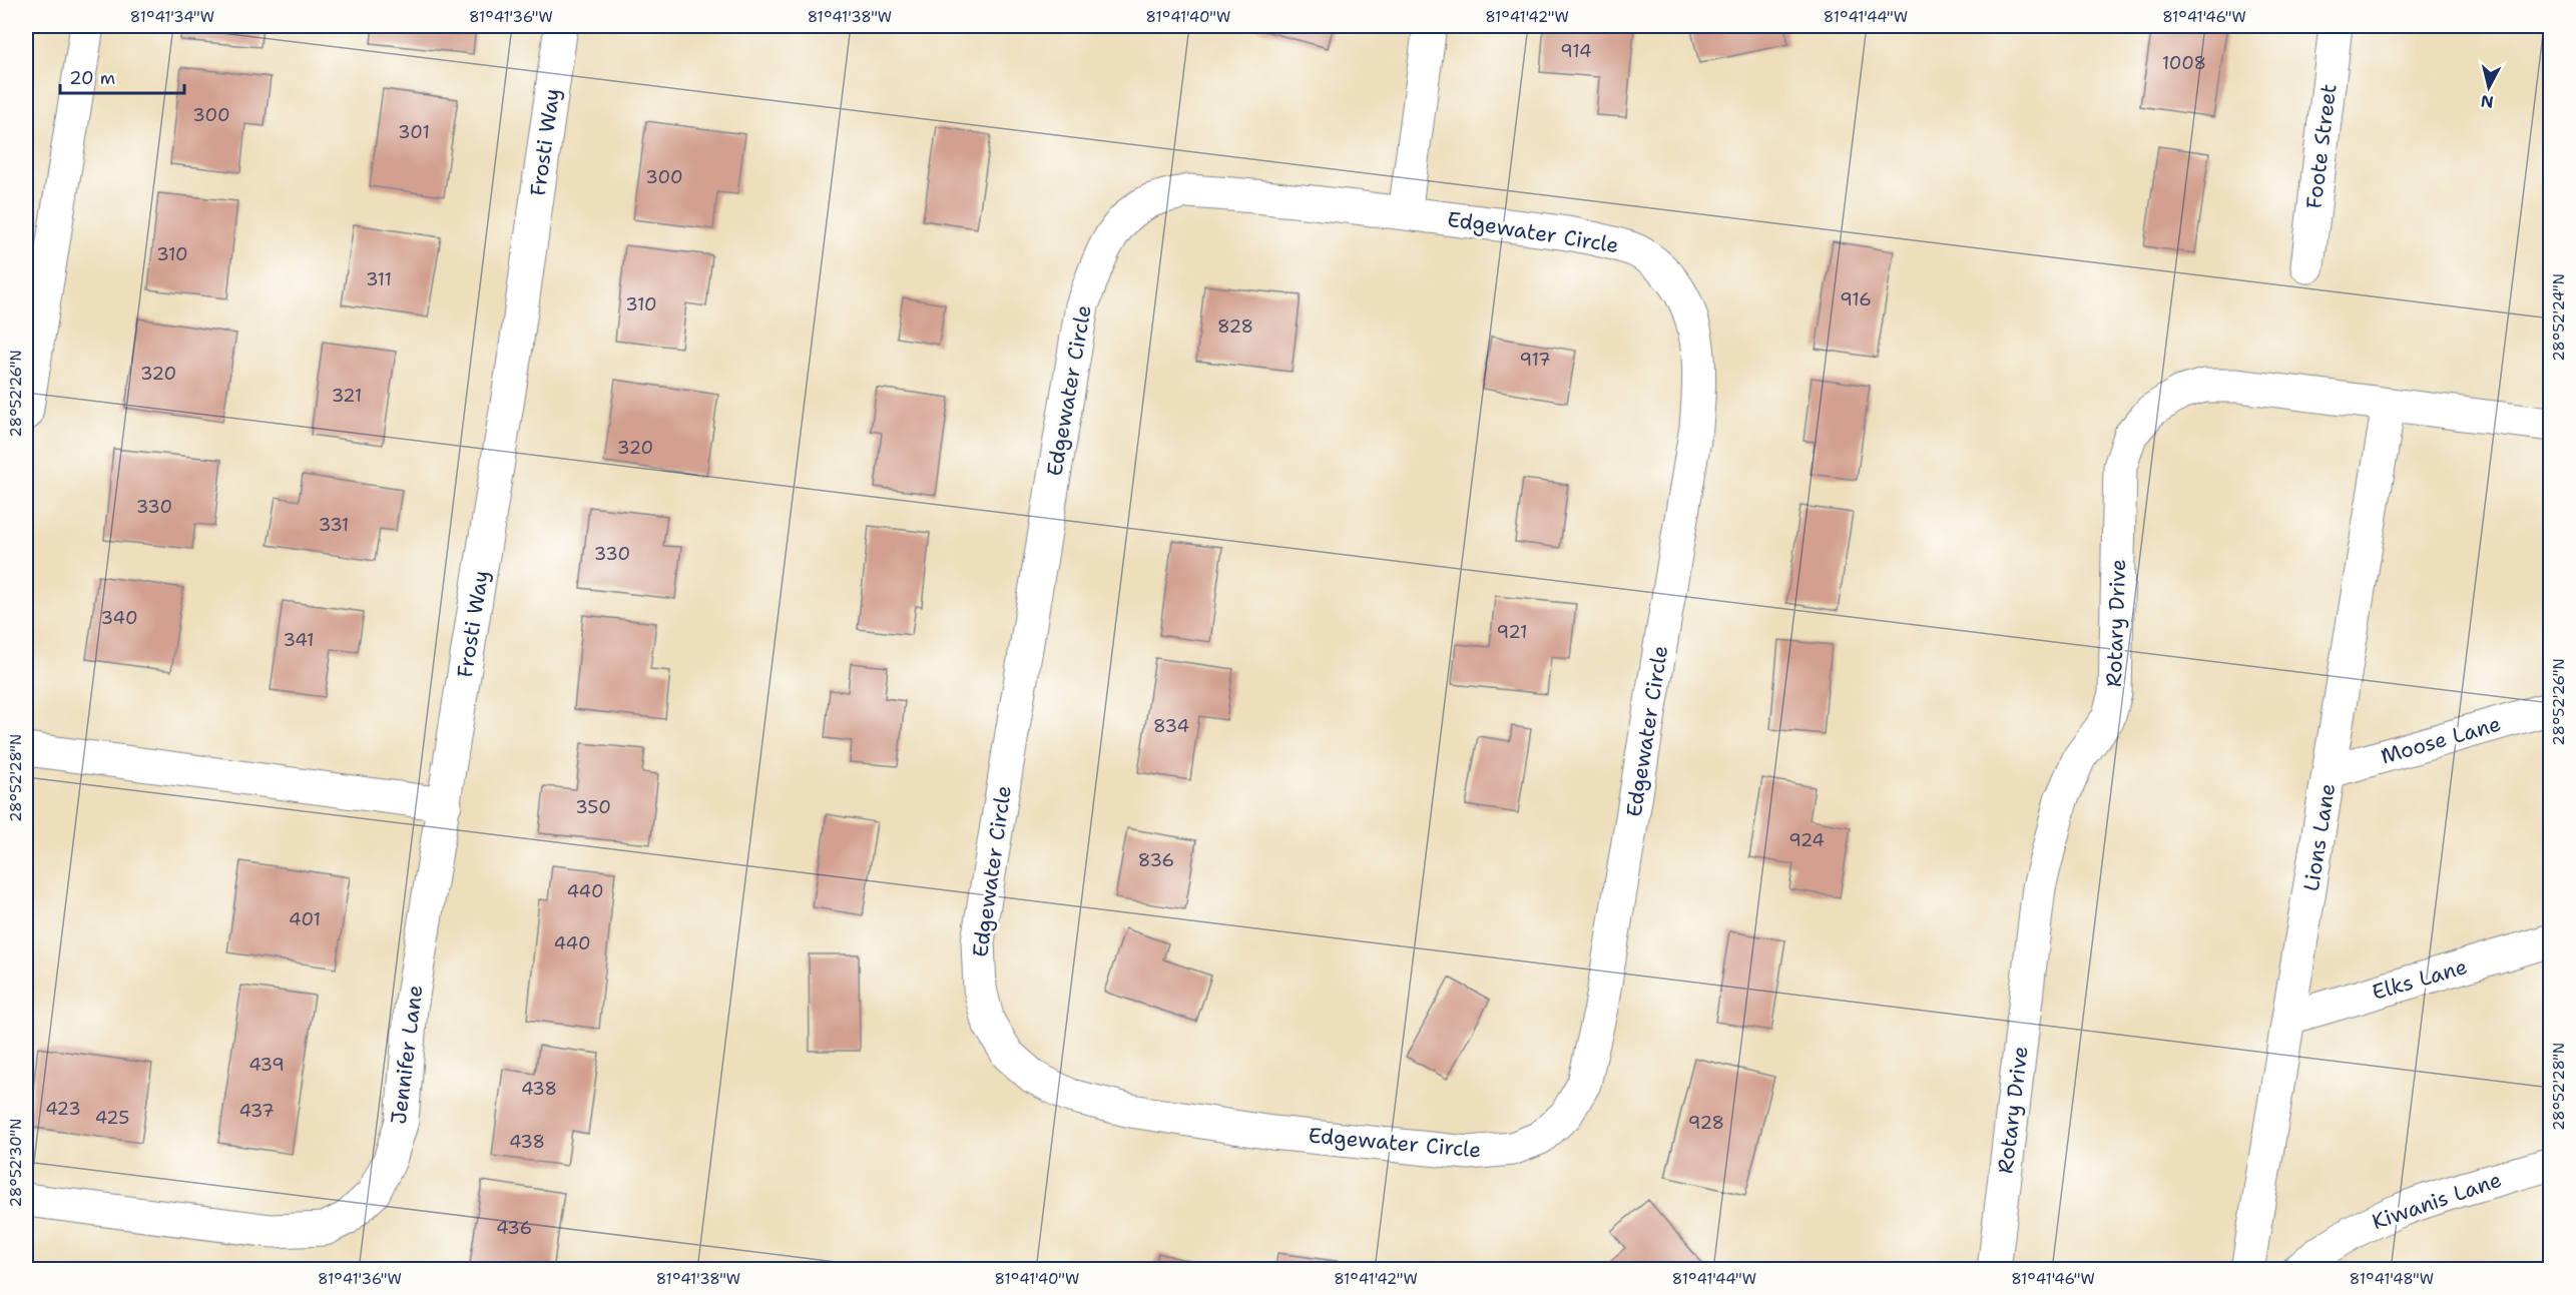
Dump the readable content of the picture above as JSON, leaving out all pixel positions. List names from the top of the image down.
{
  "streets": {
    "street": [
      "Frosti Way",
      "Foote Street",
      "Edgewater Circle",
      "Rotary Drive",
      "Moose Lane",
      "Lions Lane",
      "Elks Lane",
      "Jennifer Lane",
      "Kiwanis Lane"
    ]
  },
  "crossings": [
    ["Frosti Way", "Jennifer Lane"],
    ["Rotary Drive", "Lions Lane"],
    ["Moose Lane", "Lions Lane"],
    ["Lions Lane", "Elks Lane"]
  ],
  "house_numbers": [
    "914",
    "1008",
    "300",
    "301",
    "300",
    "310",
    "311",
    "916",
    "310",
    "828",
    "917",
    "320",
    "321",
    "320",
    "330",
    "331",
    "330",
    "340",
    "921",
    "341",
    "834",
    "350",
    "924",
    "836",
    "440",
    "401",
    "440",
    "439",
    "438",
    "423",
    "437",
    "425",
    "928",
    "438",
    "436"
  ],
  "scale_bar": "20 m",
  "north": "bottom",
  "coordinates": [
    "81°41'34\"W",
    "81°41'36\"W",
    "81°41'38\"W",
    "81°41'40\"W",
    "81°41'42\"W",
    "81°41'44\"W",
    "81°41'46\"W",
    "28°52'24\"N",
    "28°52'26\"N",
    "28°52'28\"N",
    "28°52'30\"N",
    "81°41'48\"W"
  ]
}
